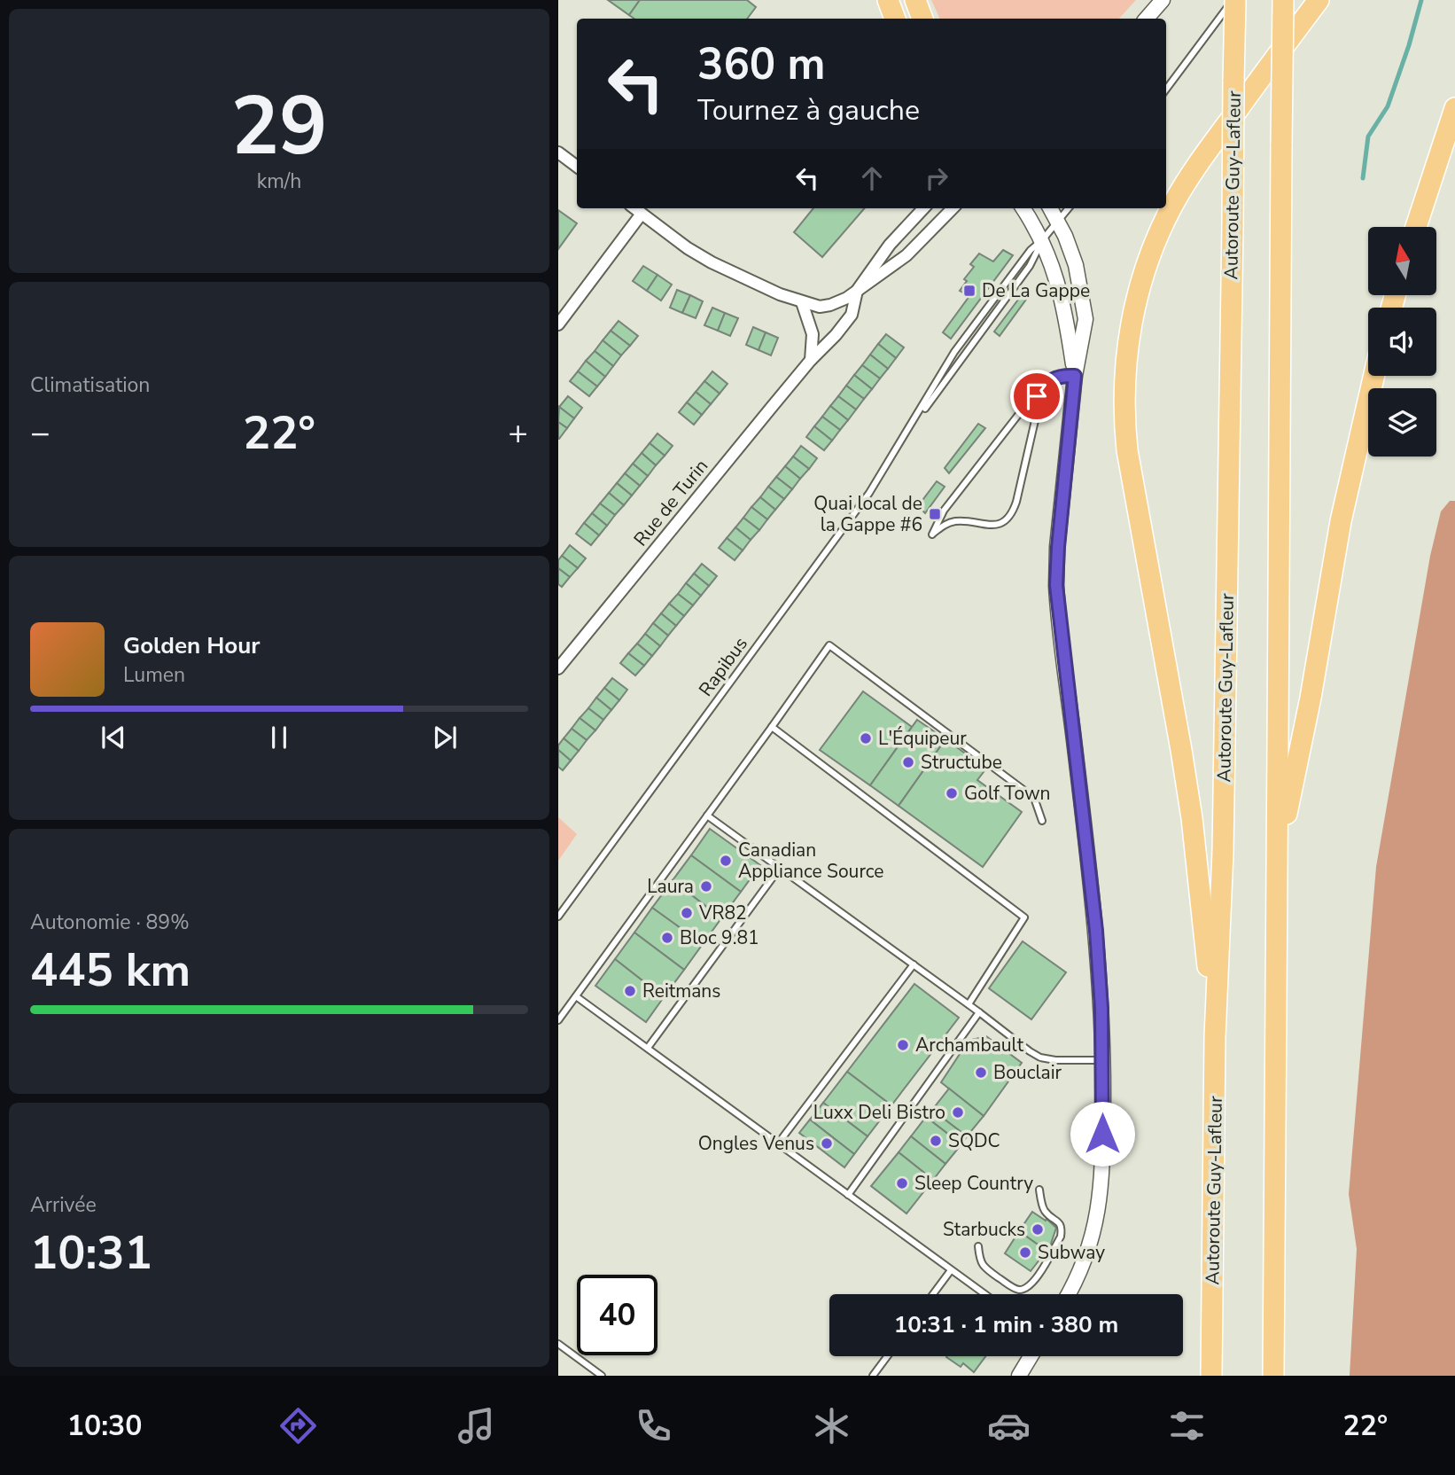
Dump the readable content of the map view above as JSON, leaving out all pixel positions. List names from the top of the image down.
{
  "streets": {
    "highway": ["Autoroute Guy-Lafleur"],
    "street": ["Rue de Turin"],
    "lane": ["Rapibus"]
  },
  "places": {
    "transit": ["De La Gappe", "Quai local de la Gappe #6"],
    "other": [
      "L'Équipeur",
      "Structube",
      "Golf Town",
      "Canadian Appliance Source",
      "Laura",
      "VR82",
      "Bloc 9.81",
      "Reitmans",
      "Archambault",
      "Bouclair",
      "Luxx Deli Bistro",
      "SQDC",
      "Ongles Venus",
      "Sleep Country",
      "Starbucks",
      "Subway"
    ]
  },
  "north": "top",
  "page": {
    "tile": [
      ["29", "km/h"],
      "Climatisation",
      ["Autonomie · 89%", "445 km"],
      ["Arrivée", "10:31"]
    ],
    "turn": ["360 m", "Tournez à gauche"],
    "heat": ["−", "22°", "+"],
    "song": ["Golden Hour", "Lumen"],
    "limit": "40",
    "trip": "10:31 · 1 min · 380 m",
    "tabs": ["10:30", "22°"]
  }
}
